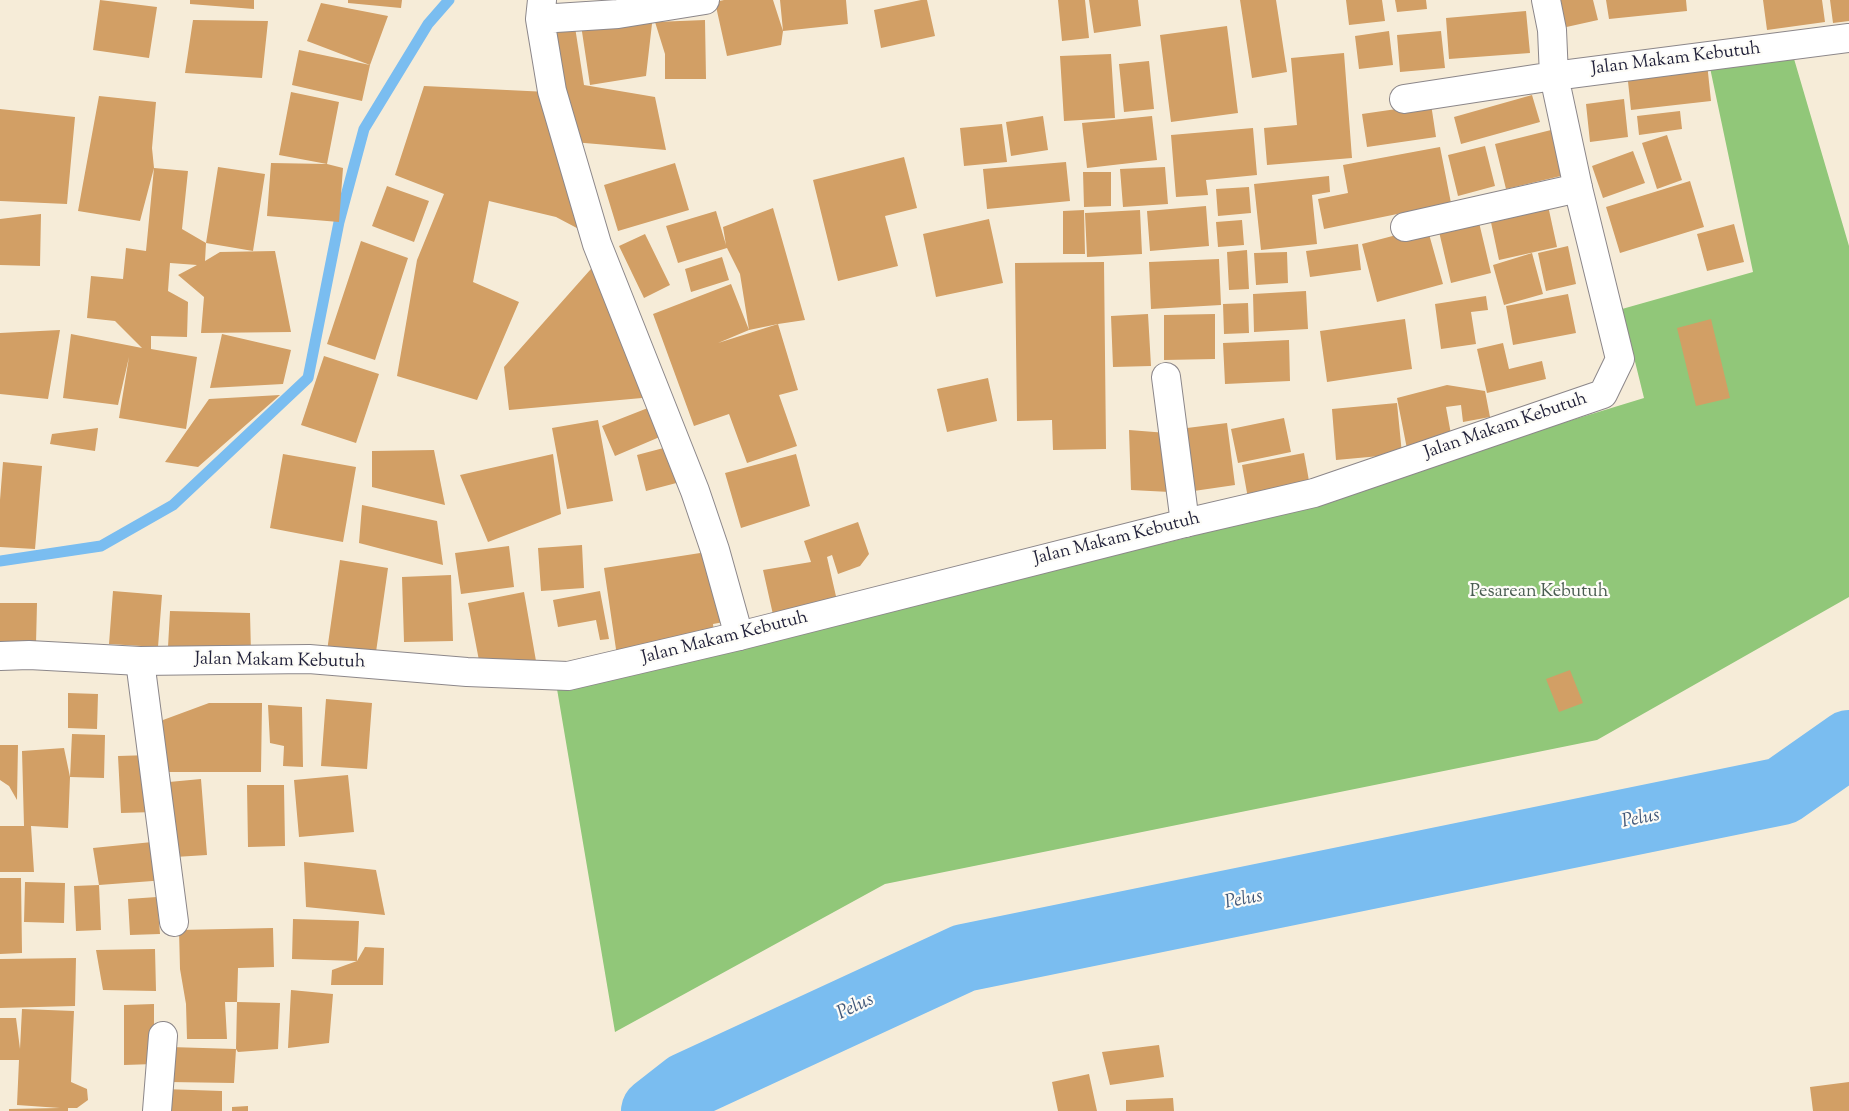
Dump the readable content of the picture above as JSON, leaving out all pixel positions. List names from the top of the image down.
{
  "streets": {
    "street": ["Jalan Makam Kebutuh"]
  },
  "water": ["Pelus"],
  "parks": ["Pesarean Kebutuh"]
}
